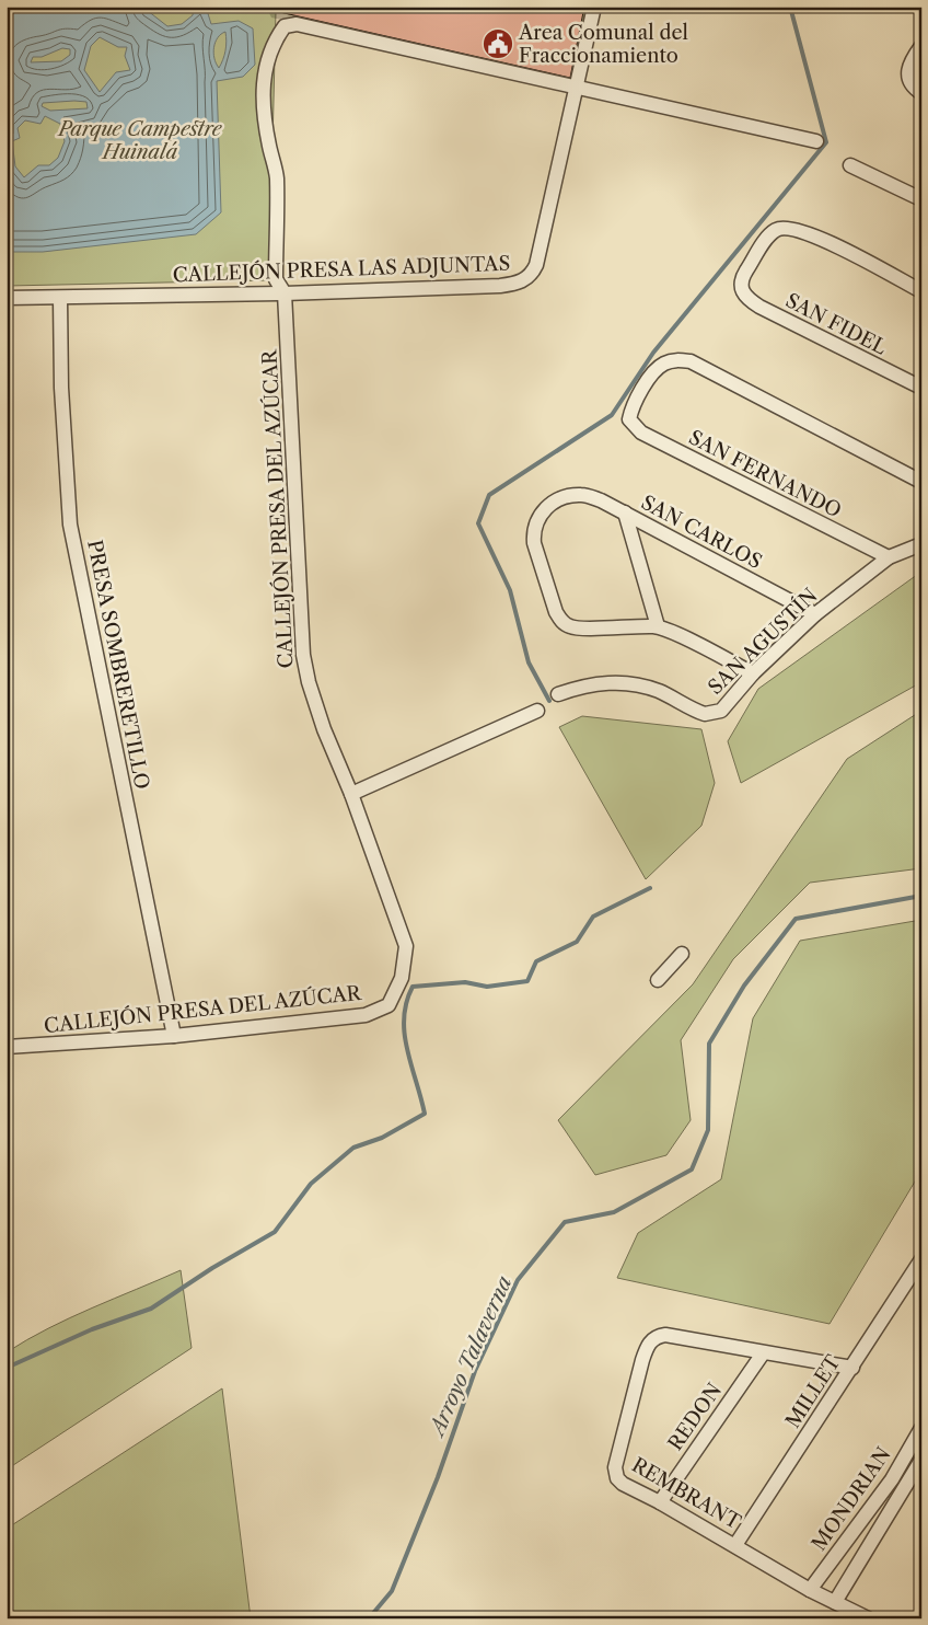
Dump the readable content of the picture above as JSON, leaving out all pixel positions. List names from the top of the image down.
{
  "streets": {
    "street": [
      "CALLEJÓN PRESA LAS ADJUNTAS",
      "SAN FIDEL",
      "SAN FERNANDO",
      "CALLEJÓN PRESA DEL AZÚCAR",
      "SAN CARLOS",
      "SAN AGUSTÍN",
      "PRESA SOMBRERETILLO",
      "MILLET",
      "REDON",
      "REMBRANT",
      "MONDRIAN"
    ]
  },
  "crossings": [
    ["CALLEJÓN PRESA LAS ADJUNTAS", "CALLEJÓN PRESA DEL AZÚCAR"],
    ["CALLEJÓN PRESA LAS ADJUNTAS", "PRESA SOMBRERETILLO"],
    ["SAN FERNANDO", "SAN AGUSTÍN"],
    ["CALLEJÓN PRESA DEL AZÚCAR", "PRESA SOMBRERETILLO"],
    ["SAN CARLOS", "SAN AGUSTÍN"],
    ["MILLET", "REMBRANT"],
    ["REDON", "REMBRANT"],
    ["REMBRANT", "MONDRIAN"]
  ],
  "water": ["Arroyo Talaverna"],
  "parks": ["Parque Campestre Huinalá"],
  "places": {
    "public building": ["Area Comunal del Fraccionamiento"]
  }
}
